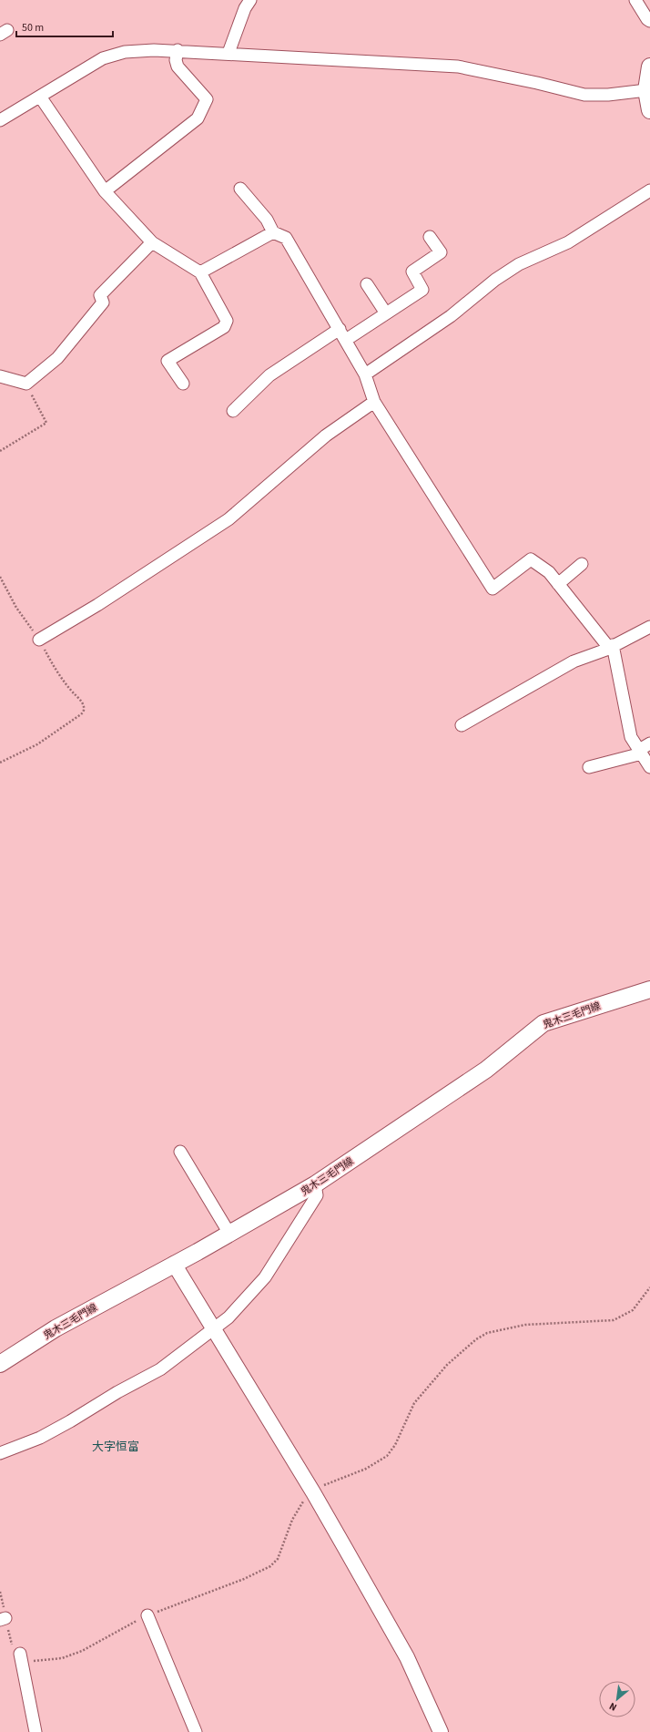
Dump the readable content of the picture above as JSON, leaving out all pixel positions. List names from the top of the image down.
{
  "streets": {
    "main road": ["鬼木三毛門線"]
  },
  "districts": ["大字恒富"],
  "scale_bar": "50 m",
  "north": "bottom left"
}
